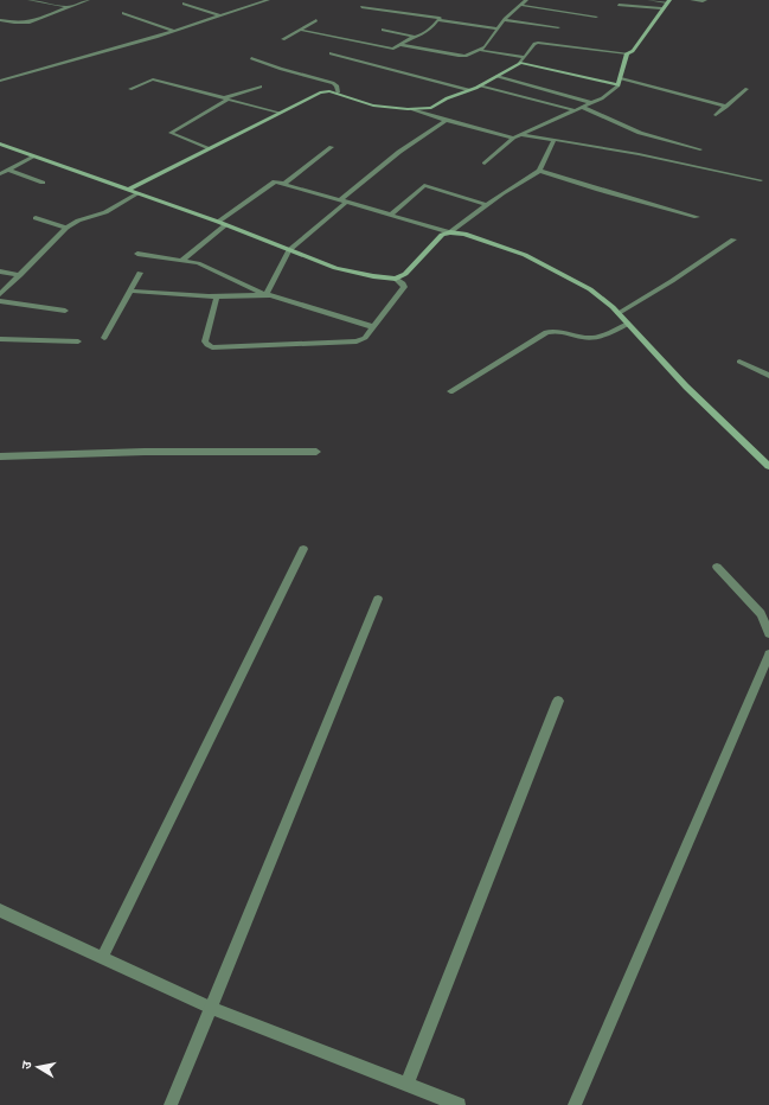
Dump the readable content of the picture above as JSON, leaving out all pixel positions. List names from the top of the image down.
{
  "north": "left"
}
